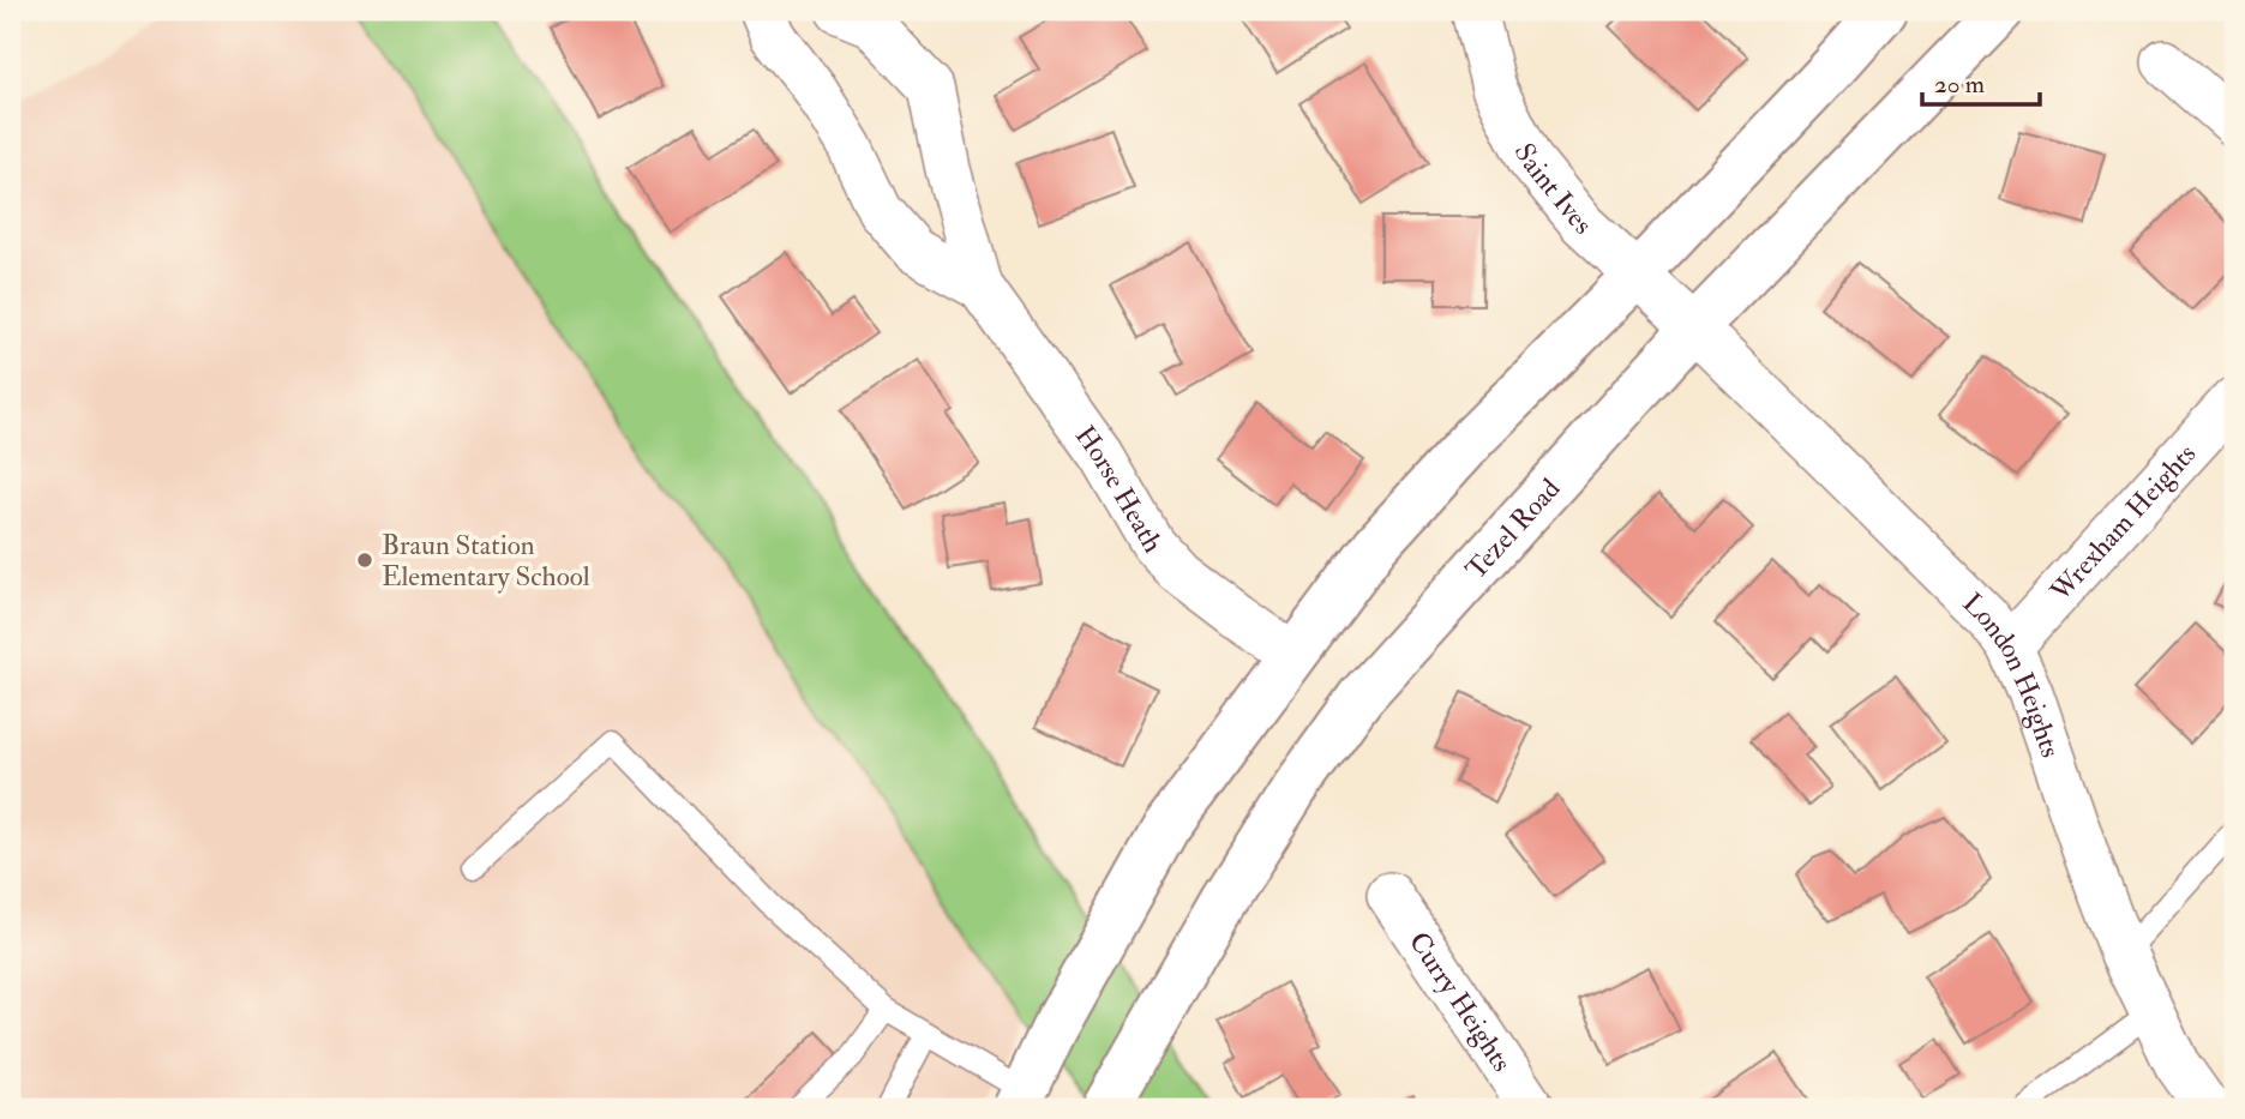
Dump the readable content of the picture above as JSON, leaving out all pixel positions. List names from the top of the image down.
{
  "streets": {
    "main road": ["Tezel Road"],
    "street": [
      "Saint Ives",
      "Horse Heath",
      "Wrexham Heights",
      "London Heights",
      "Curry Heights"
    ]
  },
  "crossings": [
    ["Saint Ives", "Tezel Road"],
    ["Saint Ives", "London Heights"],
    ["Wrexham Heights", "London Heights"],
    ["Tezel Road", "London Heights"]
  ],
  "places": ["Braun Station Elementary School"],
  "scale_bar": "20 m"
}
